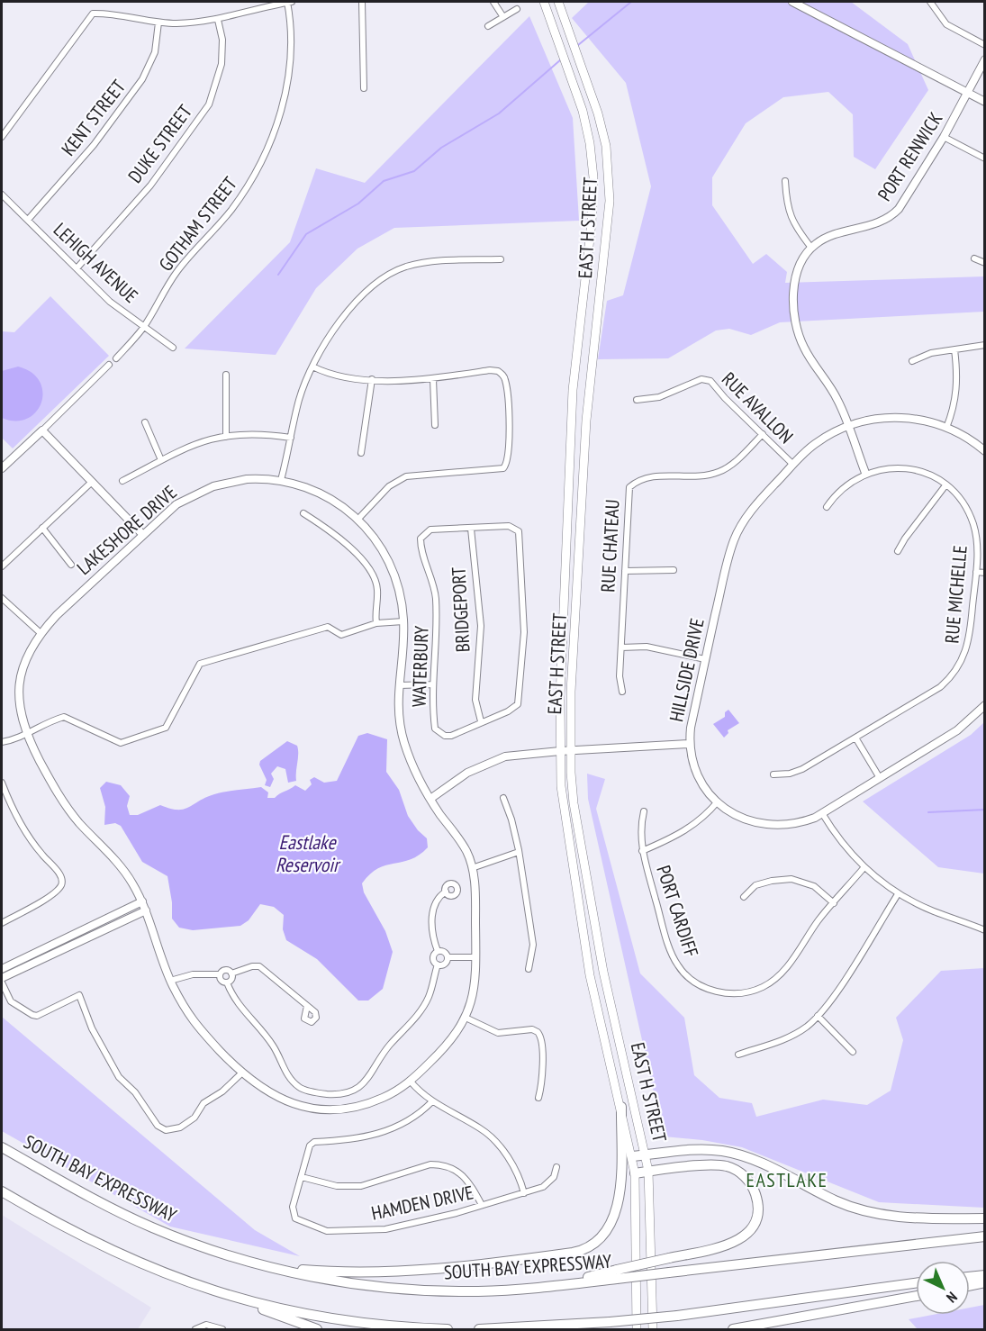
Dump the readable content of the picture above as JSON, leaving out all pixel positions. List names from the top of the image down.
{
  "streets": {
    "highway": ["SOUTH BAY EXPRESSWAY"],
    "main road": ["EAST H STREET"],
    "street": [
      "KENT STREET",
      "DUKE STREET",
      "PORT RENWICK",
      "GOTHAM STREET",
      "LEHIGH AVENUE",
      "RUE AVALLON",
      "LAKESHORE DRIVE",
      "RUE CHATEAU",
      "RUE MICHELLE",
      "BRIDGEPORT",
      "WATERBURY",
      "HILLSIDE DRIVE",
      "PORT CARDIFF",
      "HAMDEN DRIVE"
    ]
  },
  "crossings": [
    ["KENT STREET", "LEHIGH AVENUE"],
    ["DUKE STREET", "LEHIGH AVENUE"],
    ["PORT RENWICK", "RUE MICHELLE"],
    ["PORT RENWICK", "HILLSIDE DRIVE"],
    ["GOTHAM STREET", "LEHIGH AVENUE"],
    ["RUE AVALLON", "RUE CHATEAU"],
    ["RUE AVALLON", "HILLSIDE DRIVE"],
    ["BRIDGEPORT", "WATERBURY"]
  ],
  "districts": ["EASTLAKE"],
  "water": ["Eastlake Reservoir"],
  "north": "bottom right"
}
